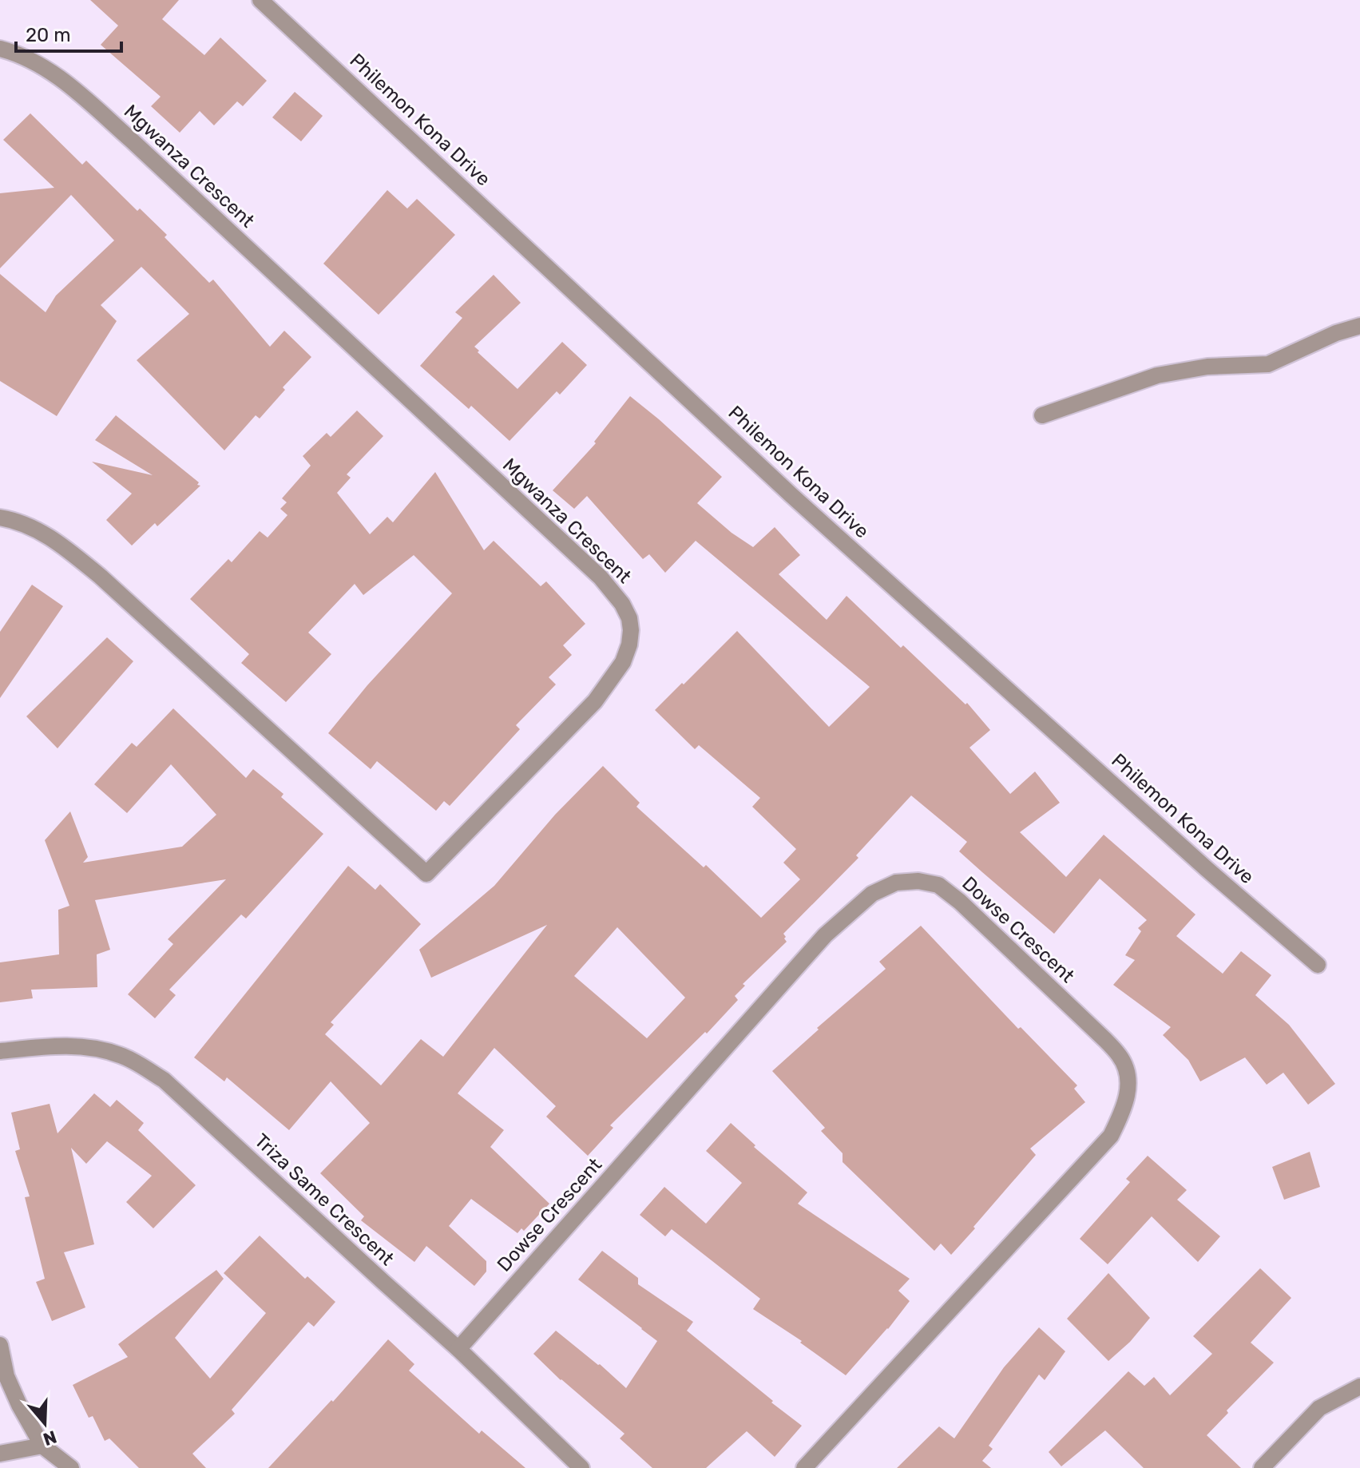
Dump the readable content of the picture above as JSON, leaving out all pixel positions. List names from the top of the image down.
{
  "streets": {
    "street": [
      "Philemon Kona Drive",
      "Mgwanza Crescent",
      "Dowse Crescent",
      "Triza Same Crescent"
    ]
  },
  "crossings": [
    ["Dowse Crescent", "Triza Same Crescent"]
  ],
  "scale_bar": "20 m",
  "north": "bottom"
}
